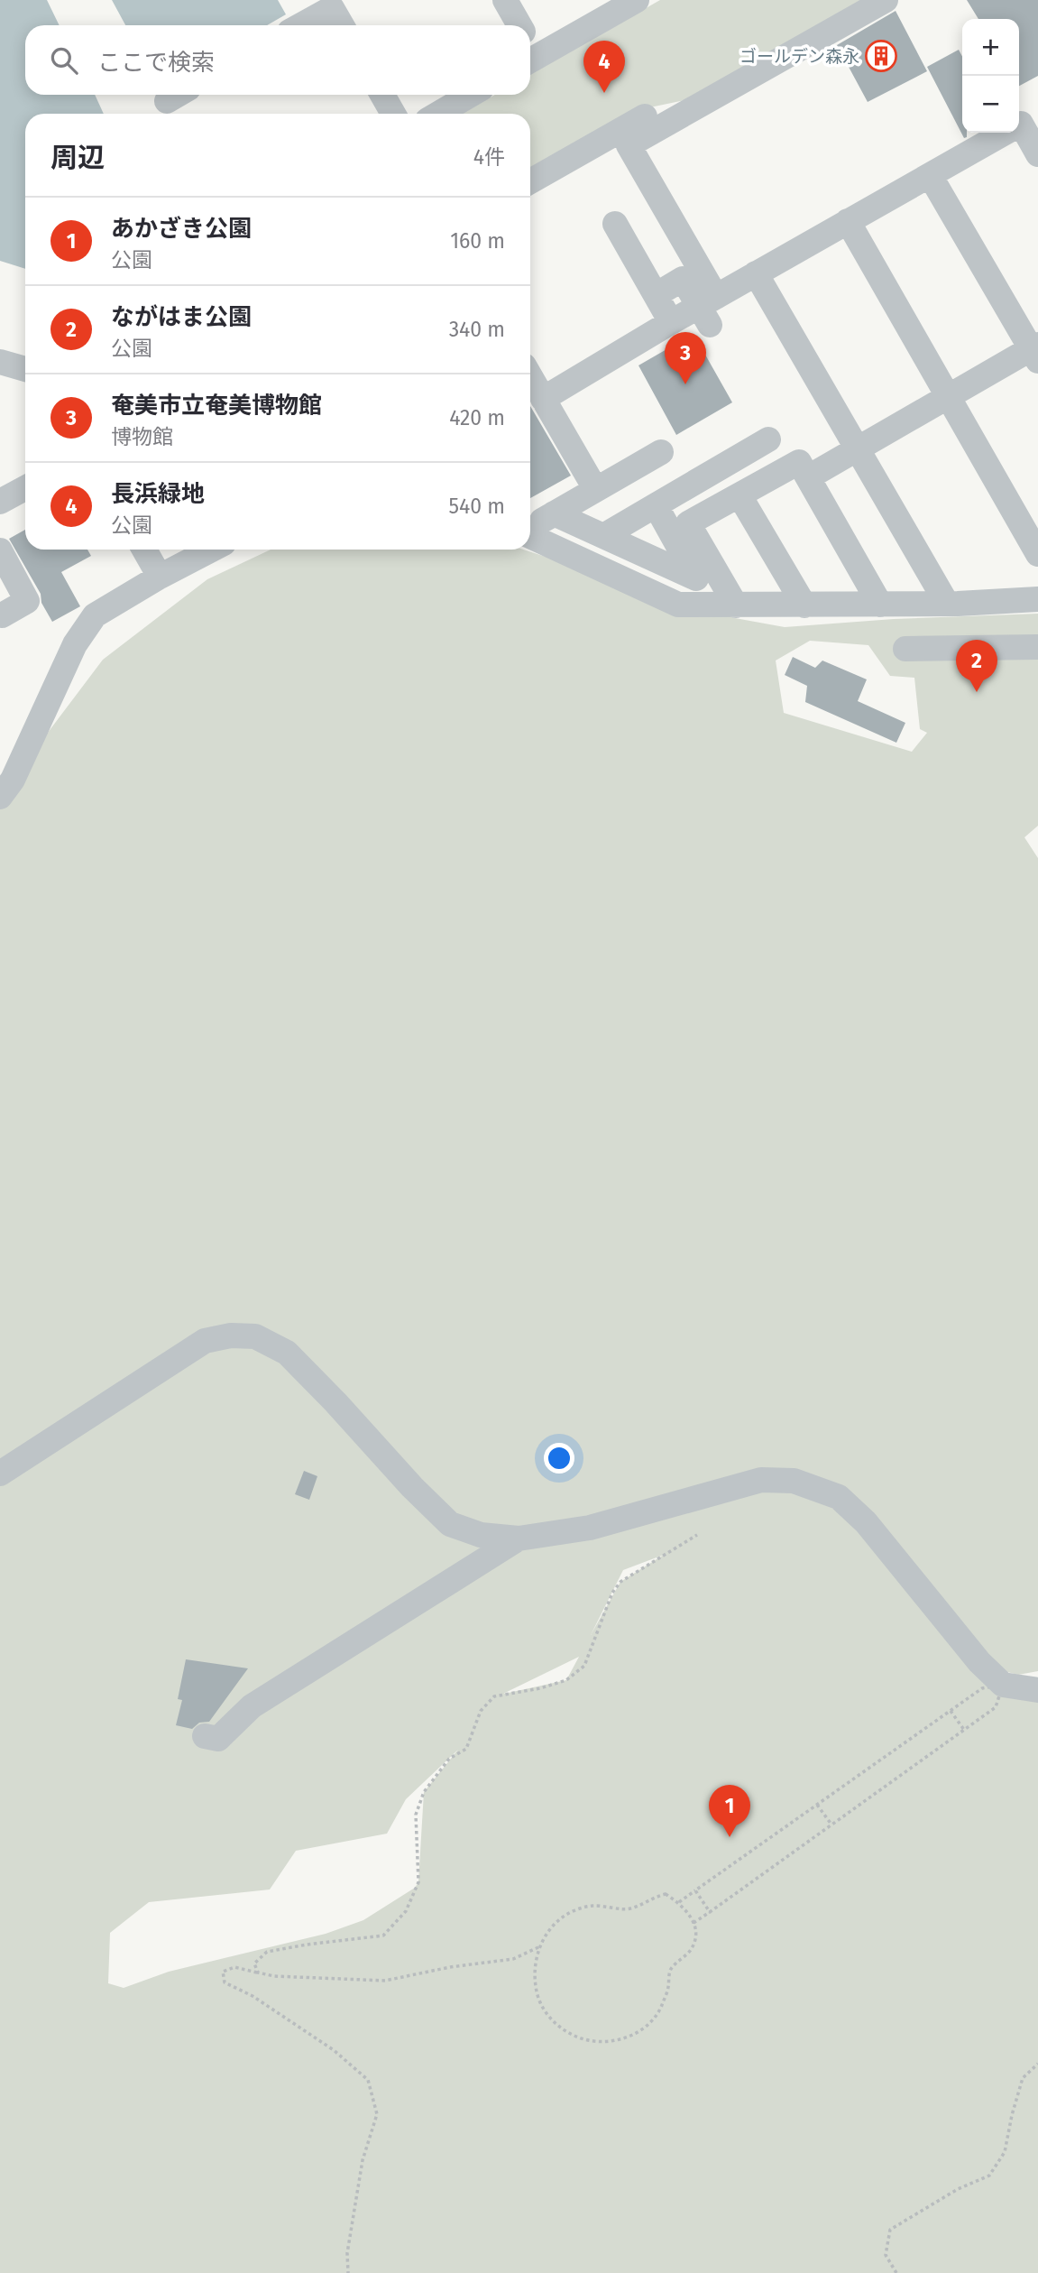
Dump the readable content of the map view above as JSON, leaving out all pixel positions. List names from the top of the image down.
{
  "places": {
    "building": ["ゴールデン森永"]
  },
  "page": {
    "map_buttons": ["+", "−"],
    "search": "ここで検索",
    "pins": [
      "4",
      "3",
      "2",
      "1"
    ],
    "heading": ["周辺", "4件"],
    "list": [
      {
        "mark": "1",
        "name": "あかざき公園",
        "note": "公園",
        "value": "160 m"
      },
      {
        "mark": "2",
        "name": "ながはま公園",
        "note": "公園",
        "value": "340 m"
      },
      {
        "mark": "3",
        "name": "奄美市立奄美博物館",
        "note": "博物館",
        "value": "420 m"
      },
      {
        "mark": "4",
        "name": "長浜緑地",
        "note": "公園",
        "value": "540 m"
      }
    ]
  }
}
